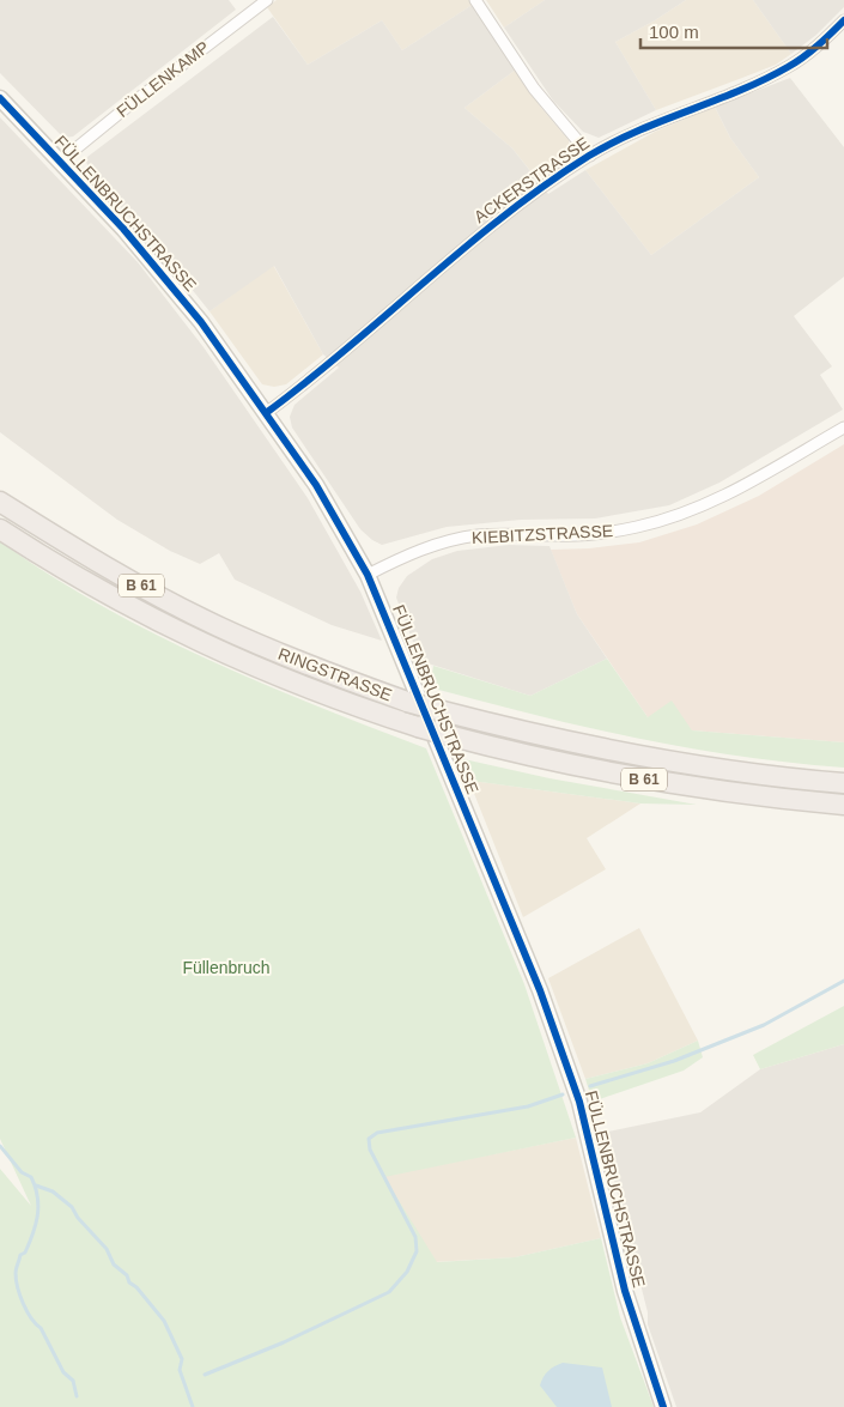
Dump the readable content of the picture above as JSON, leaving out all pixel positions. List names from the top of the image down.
{
  "streets": {
    "highway": ["B 61", "RINGSTRASSE"],
    "street": [
      "FÜLLENKAMP",
      "ACKERSTRASSE",
      "FÜLLENBRUCHSTRASSE",
      "KIEBITZSTRASSE"
    ]
  },
  "crossings": [
    ["FÜLLENKAMP", "FÜLLENBRUCHSTRASSE"],
    ["ACKERSTRASSE", "FÜLLENBRUCHSTRASSE"],
    ["FÜLLENBRUCHSTRASSE", "KIEBITZSTRASSE"]
  ],
  "parks": ["Füllenbruch"],
  "scale_bar": "100 m"
}
